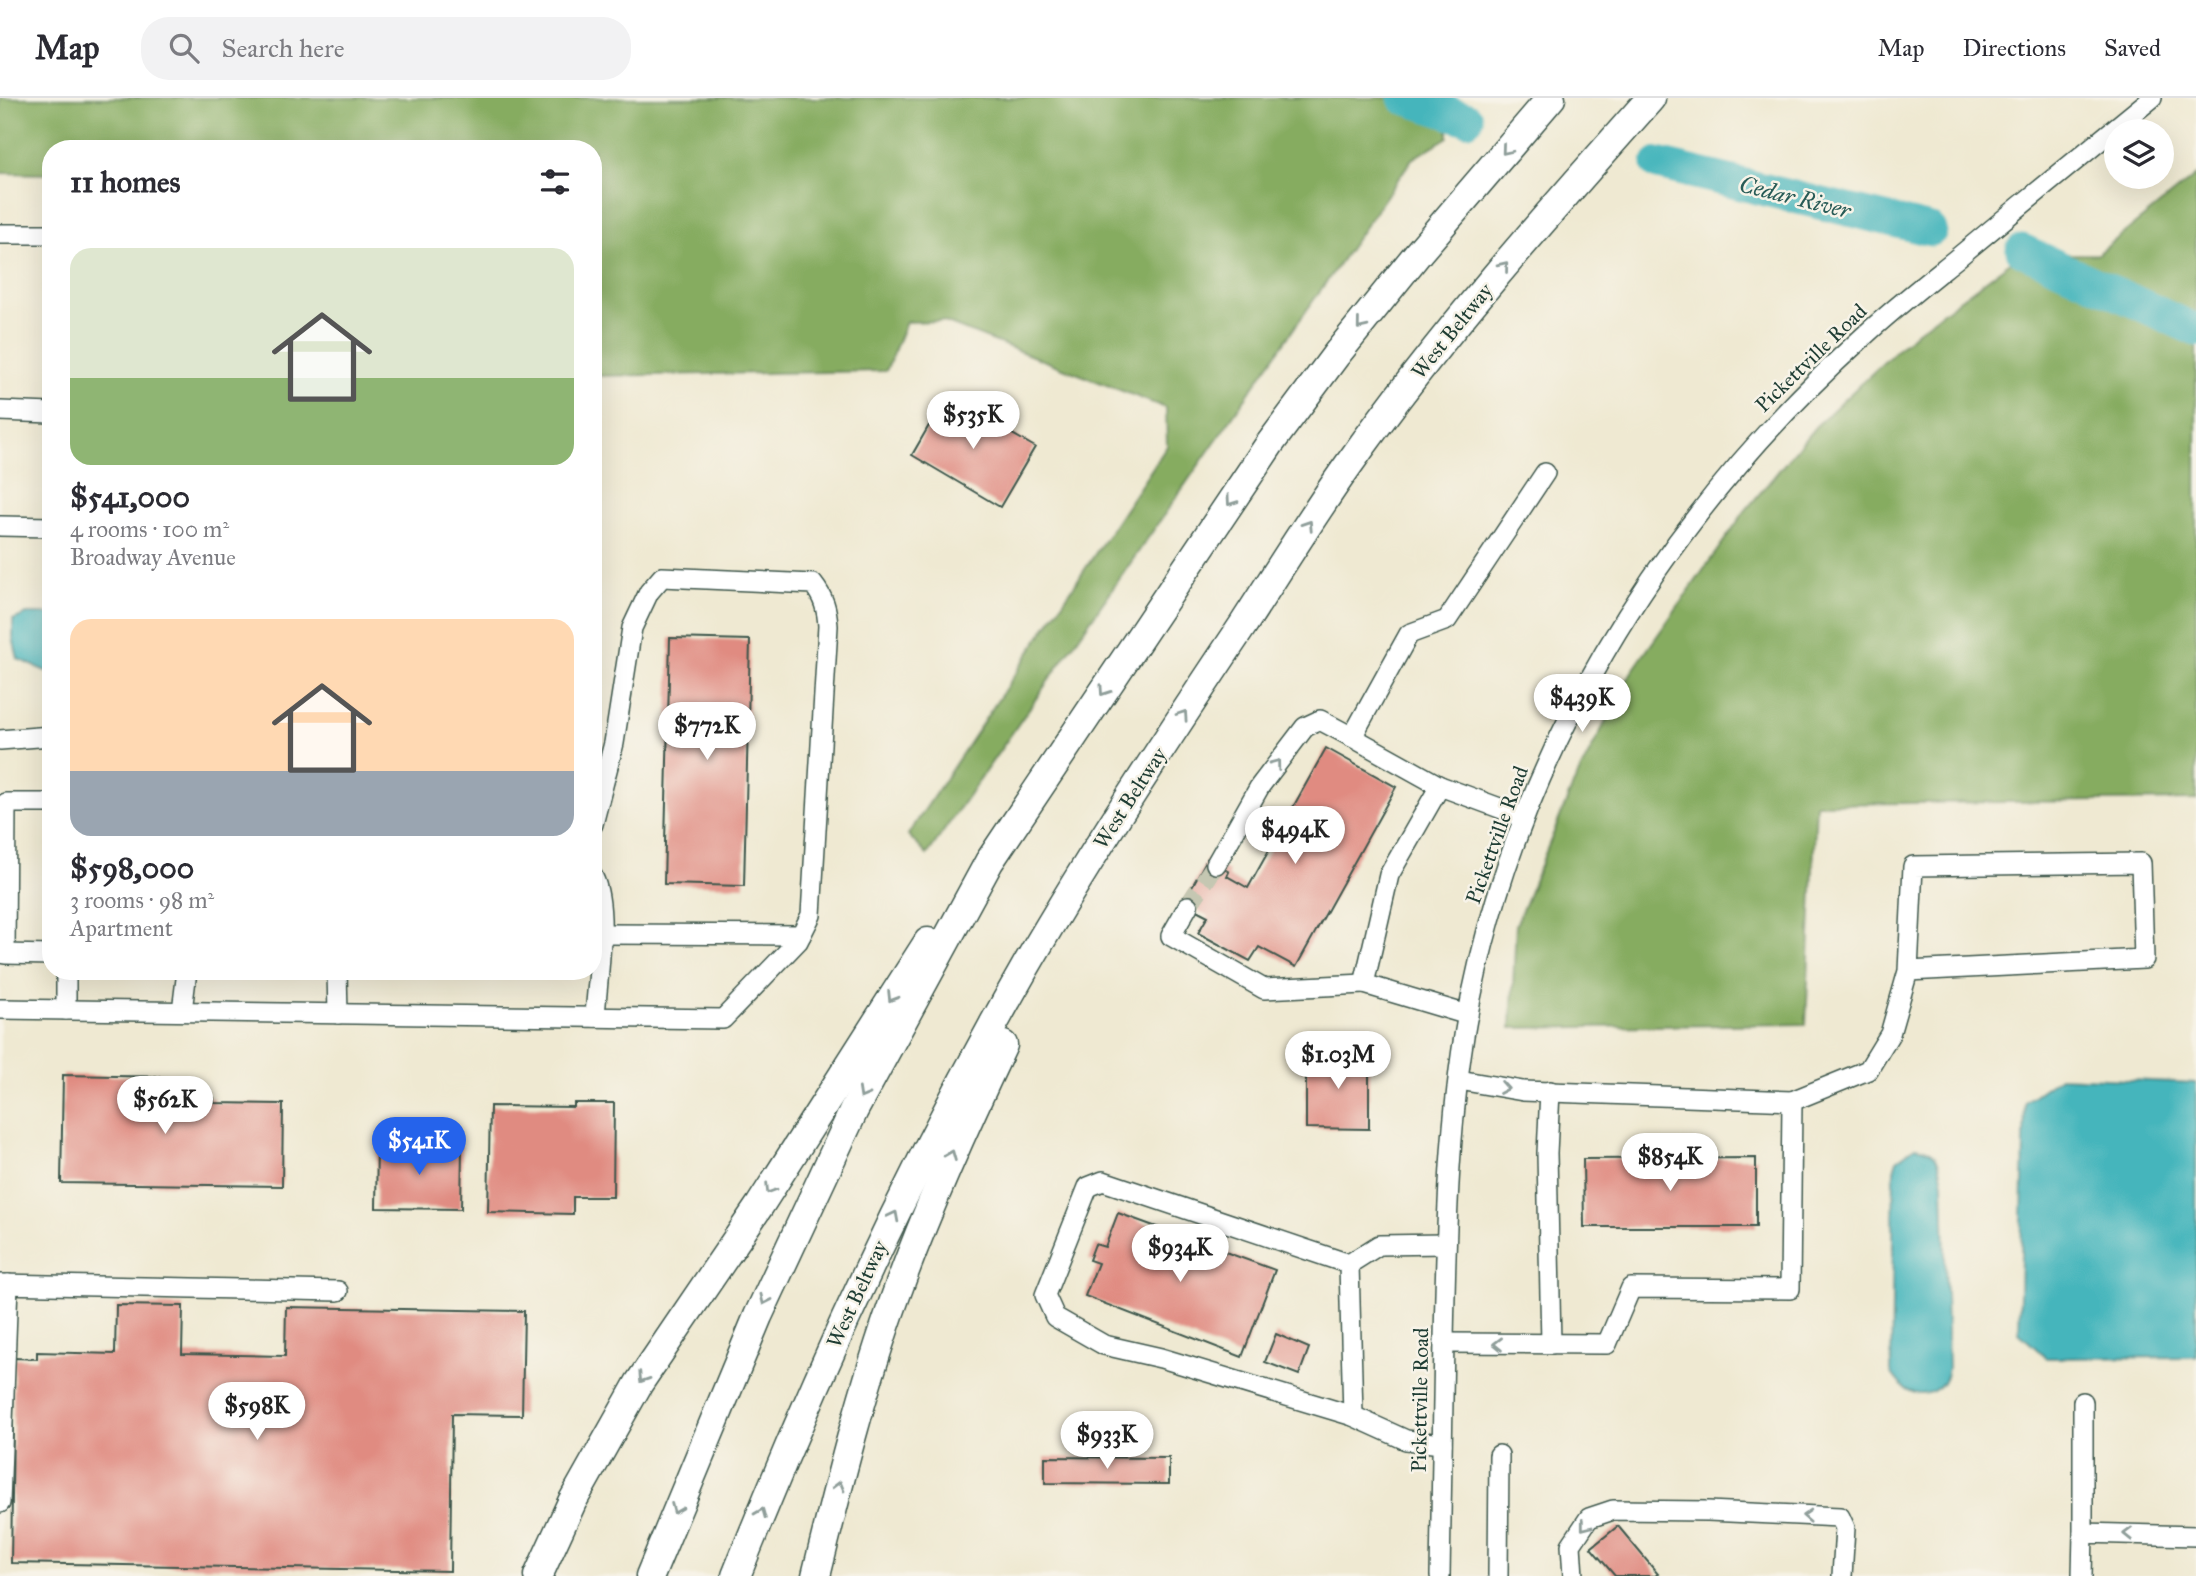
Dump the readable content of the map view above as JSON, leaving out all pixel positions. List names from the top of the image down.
{
  "streets": {
    "highway": ["West Beltway"],
    "street": ["Pickettville Road"]
  },
  "water": ["Cedar River"],
  "page": {
    "header": "Map",
    "search": "Search here",
    "nav": ["Map", "Directions", "Saved"],
    "heading": "11 homes",
    "list": [
      {
        "name": "$541,000",
        "note": "4 rooms · 100 m² · Broadway Avenue"
      },
      {
        "name": "$598,000",
        "note": "3 rooms · 98 m² · Apartment"
      }
    ],
    "price": [
      "$535K",
      "$439K",
      "$772K",
      "$494K",
      "$1.03M",
      "$562K",
      "$541K",
      "$854K",
      "$934K",
      "$598K",
      "$933K"
    ]
  }
}
